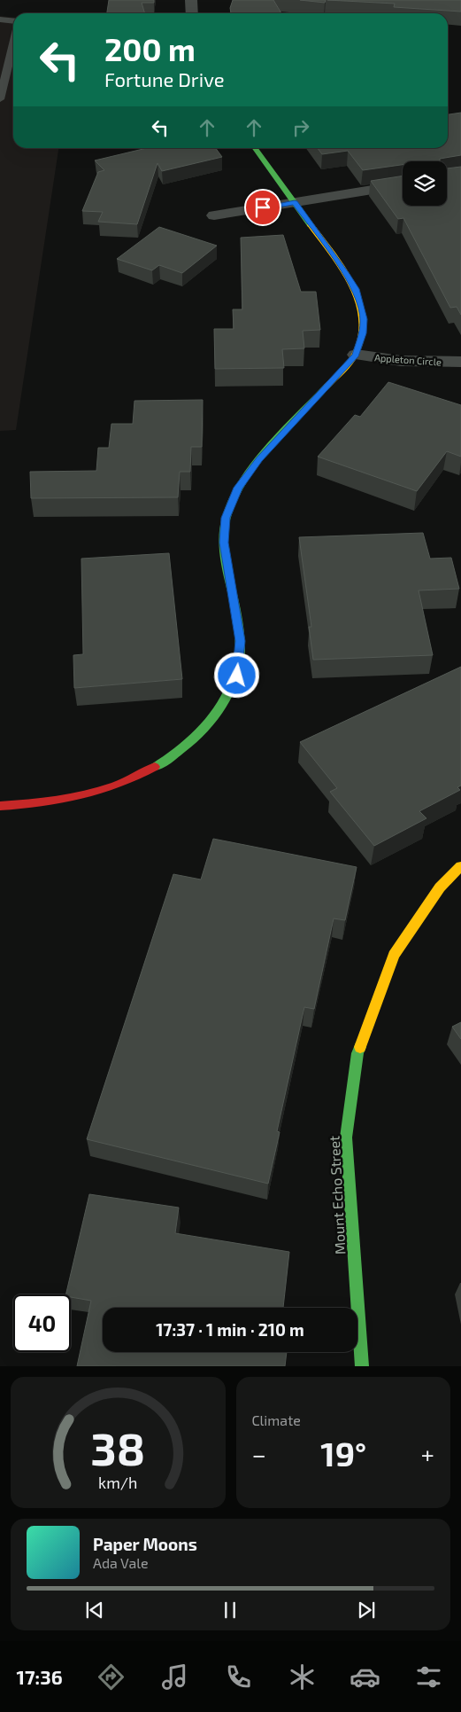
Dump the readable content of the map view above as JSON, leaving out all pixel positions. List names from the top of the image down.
{
  "streets": {
    "street": ["Appleton Circle", "Mount Echo Street"]
  },
  "page": {
    "turn": ["200 m", "Fortune Drive"],
    "limit": "40",
    "trip": "17:37 · 1 min · 210 m",
    "tile": "Climate",
    "heat": ["−", "19°", "+"],
    "song": ["Paper Moons", "Ada Vale"],
    "tabs": "17:36",
    "gauge": ["38", "km/h"]
  }
}
